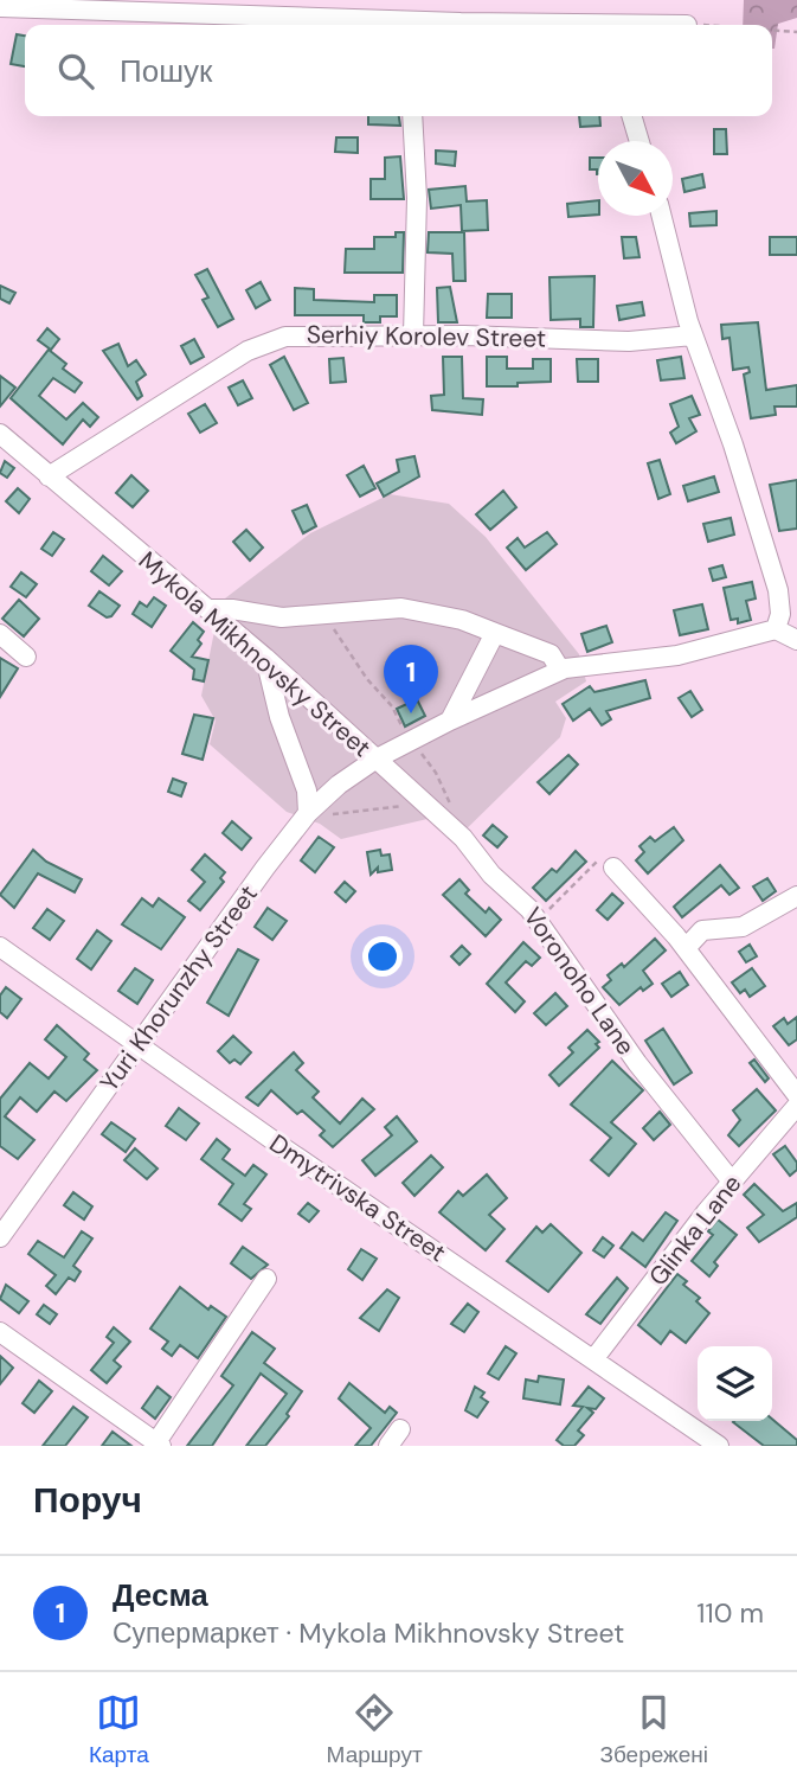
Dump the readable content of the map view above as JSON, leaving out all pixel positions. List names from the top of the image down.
{
  "streets": {
    "street": [
      "Serhiy Korolev Street",
      "Mykola Mikhnovsky Street",
      "Voronoho Lane",
      "Yuri Khorunzhy Street",
      "Dmytrivska Street",
      "Glinka Lane"
    ]
  },
  "crossings": [
    ["Serhiy Korolev Street", "Mykola Mikhnovsky Street"],
    ["Mykola Mikhnovsky Street", "Voronoho Lane"],
    ["Mykola Mikhnovsky Street", "Yuri Khorunzhy Street"],
    ["Voronoho Lane", "Yuri Khorunzhy Street"],
    ["Voronoho Lane", "Glinka Lane"],
    ["Yuri Khorunzhy Street", "Dmytrivska Street"],
    ["Dmytrivska Street", "Glinka Lane"]
  ],
  "north": "bottom right",
  "page": {
    "search": "Пошук",
    "pins": "1",
    "heading": "Поруч",
    "list": [
      {
        "mark": "1",
        "name": "Десма",
        "note": "Супермаркет · Mykola Mikhnovsky Street",
        "value": "110 m"
      }
    ],
    "nav": ["Карта", "Маршрут", "Збережені"]
  }
}
